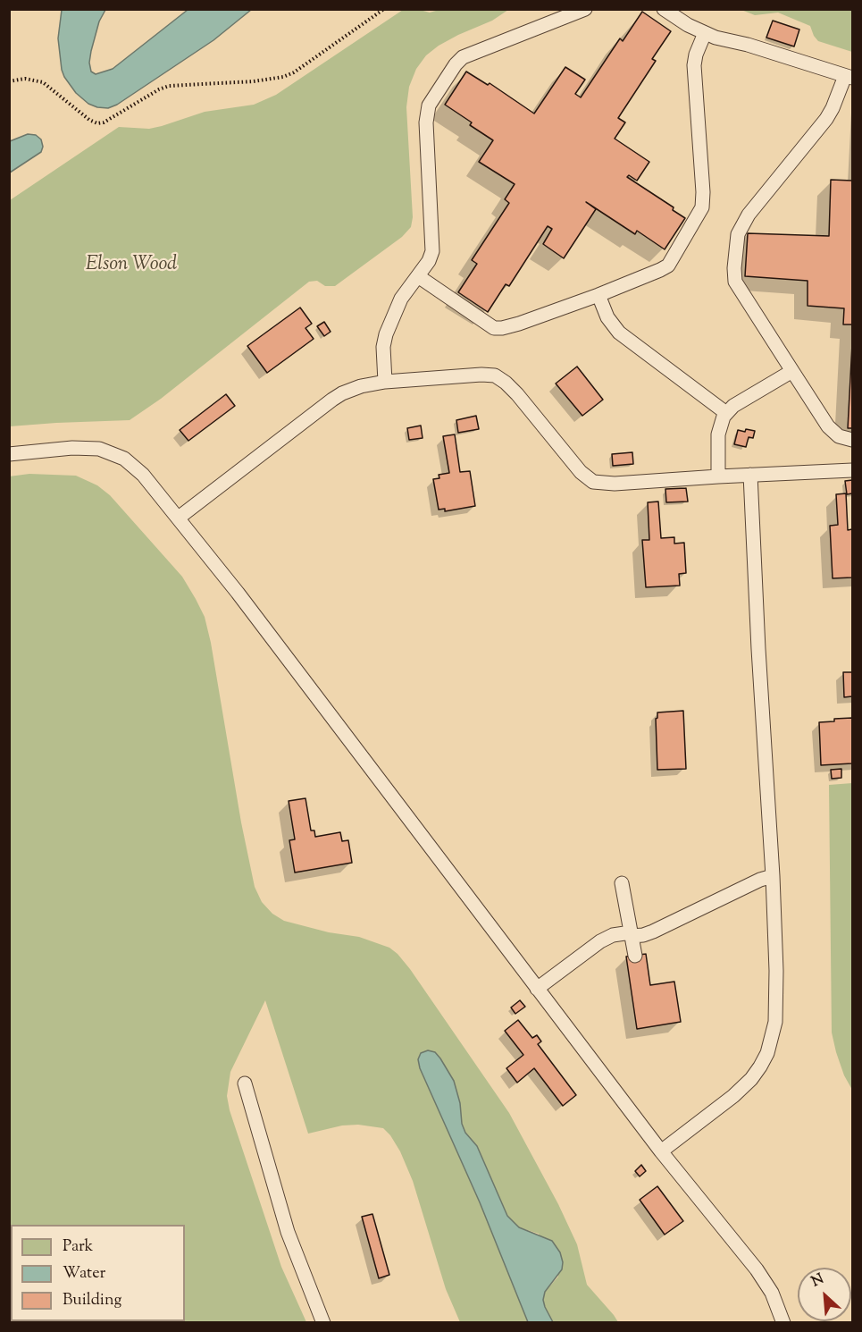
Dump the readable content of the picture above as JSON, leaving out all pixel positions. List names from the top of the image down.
{
  "parks": ["Elson Wood"],
  "legend": ["Park", "Water", "Building"],
  "north": "top left"
}
